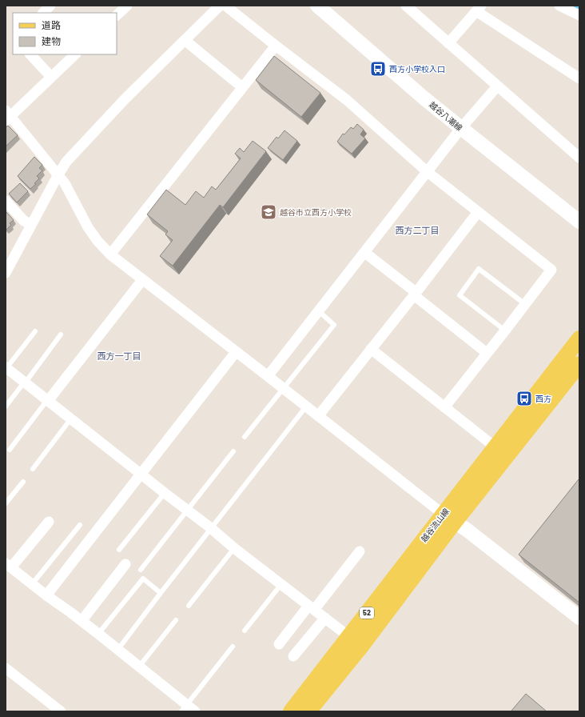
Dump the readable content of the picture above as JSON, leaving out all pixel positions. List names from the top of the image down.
{
  "streets": {
    "main road": ["越谷八潮線", "越谷流山線", "52"]
  },
  "districts": ["西方二丁目", "西方一丁目"],
  "places": {
    "bus stop": ["西方小学校入口", "西方"],
    "school or university": ["越谷市立西方小学校"]
  },
  "legend": ["道路", "建物"]
}
